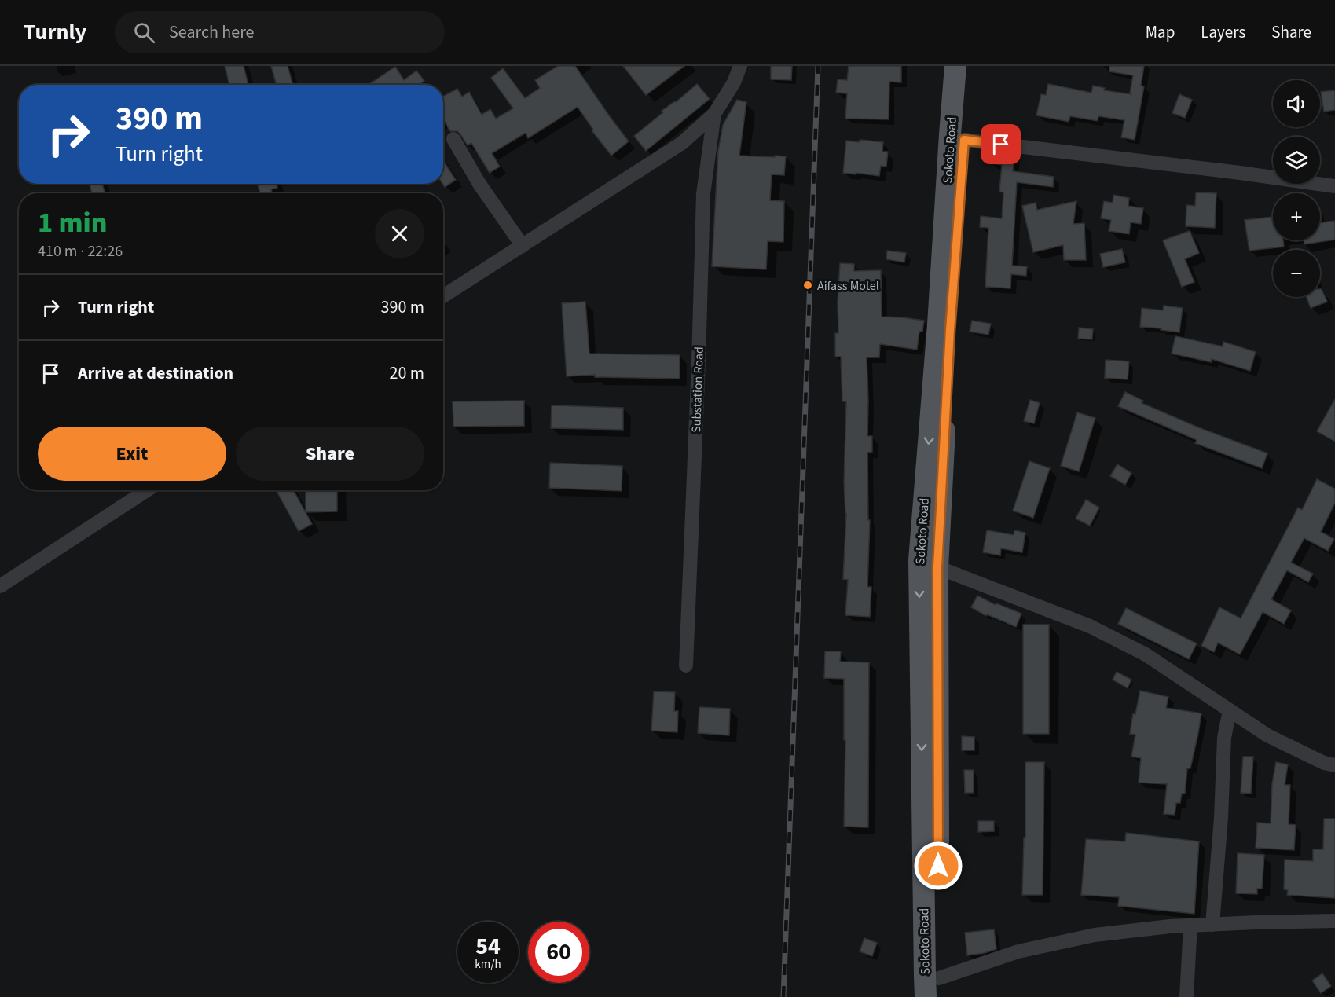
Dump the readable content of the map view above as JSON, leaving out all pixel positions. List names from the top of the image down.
{
  "streets": {
    "main road": ["Sokoto Road"],
    "street": ["Substation Road"]
  },
  "places": ["Aifass Motel"],
  "page": {
    "header": "Turnly",
    "search": "Search here",
    "nav": ["Map", "Layers", "Share"],
    "map_buttons": ["+", "−"],
    "turn": ["390 m", "Turn right"],
    "heading": ["1 min", "410 m · 22:26"],
    "list": [
      {
        "name": "Turn right",
        "value": "390 m"
      },
      {
        "name": "Arrive at destination",
        "value": "20 m"
      }
    ],
    "buttons": ["Exit", "Share"],
    "speed": "54 km/h",
    "limit": "60"
  }
}
